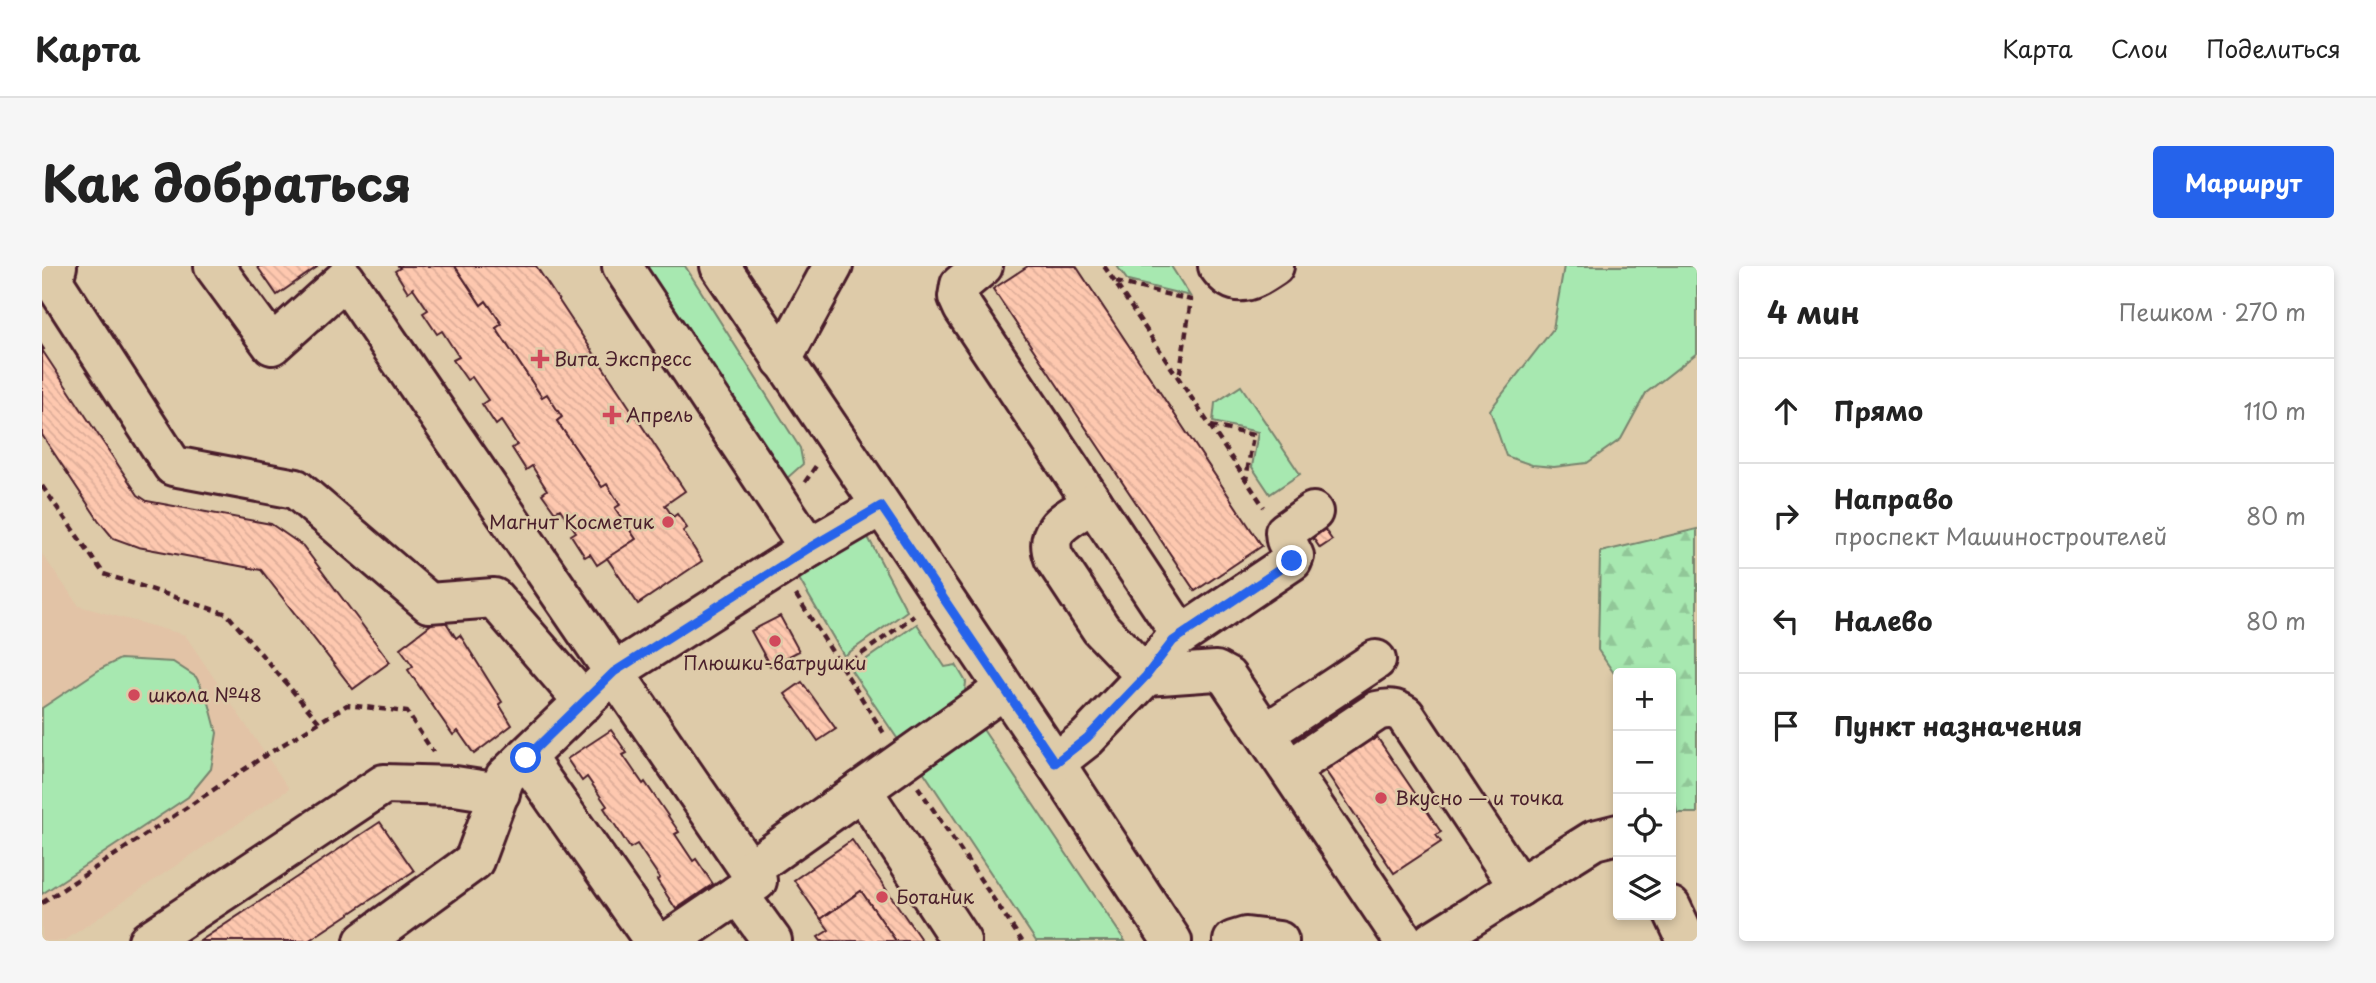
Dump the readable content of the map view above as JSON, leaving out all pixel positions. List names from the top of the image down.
{
  "places": {
    "health": ["Вита Экспресс", "Апрель"],
    "other": [
      "Магнит Косметик",
      "Плюшки-ватрушки",
      "школа №48",
      "Вкусно — и точка",
      "Ботаник"
    ]
  },
  "page": {
    "header": "Карта",
    "nav": ["Карта", "Слои", "Поделиться"],
    "title": "Как добраться",
    "buttons": "Маршрут",
    "heading": ["4 мин", "Пешком · 270 m"],
    "list": [
      ["Прямо", "110 m"],
      ["Направо", "проспект Машиностроителей", "80 m"],
      ["Налево", "80 m"],
      "Пункт назначения"
    ],
    "map_buttons": ["+", "−"]
  }
}
